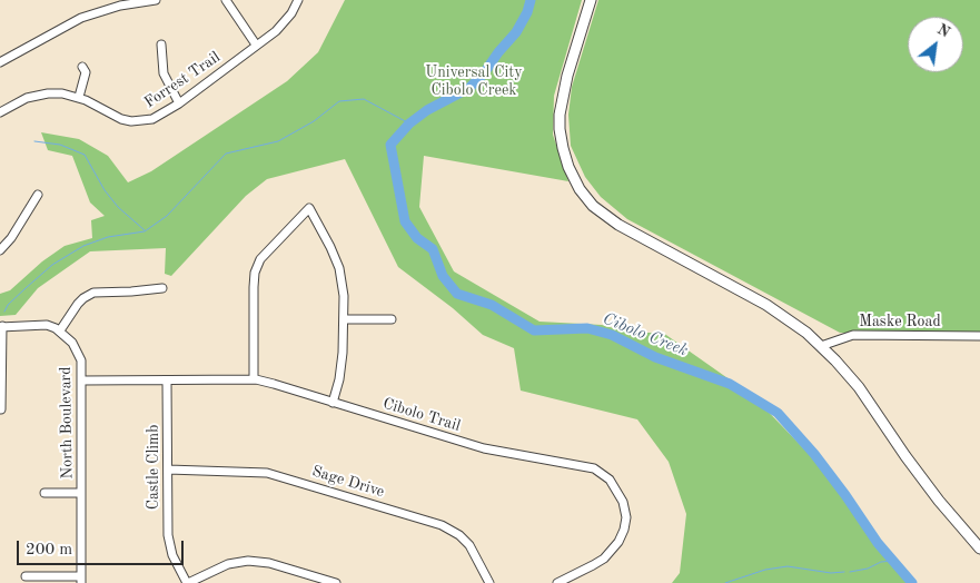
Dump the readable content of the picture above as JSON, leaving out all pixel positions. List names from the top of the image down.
{
  "streets": {
    "street": [
      "Forrest Trail",
      "Maske Road",
      "Cibolo Trail",
      "North Boulevard",
      "Castle Climb",
      "Sage Drive"
    ]
  },
  "crossings": [
    ["Cibolo Trail", "North Boulevard"],
    ["Cibolo Trail", "Castle Climb"],
    ["Castle Climb", "Sage Drive"]
  ],
  "water": ["Cibolo Creek"],
  "parks": ["Universal City Cibolo Creek"],
  "scale_bar": "200 m",
  "north": "top right"
}
